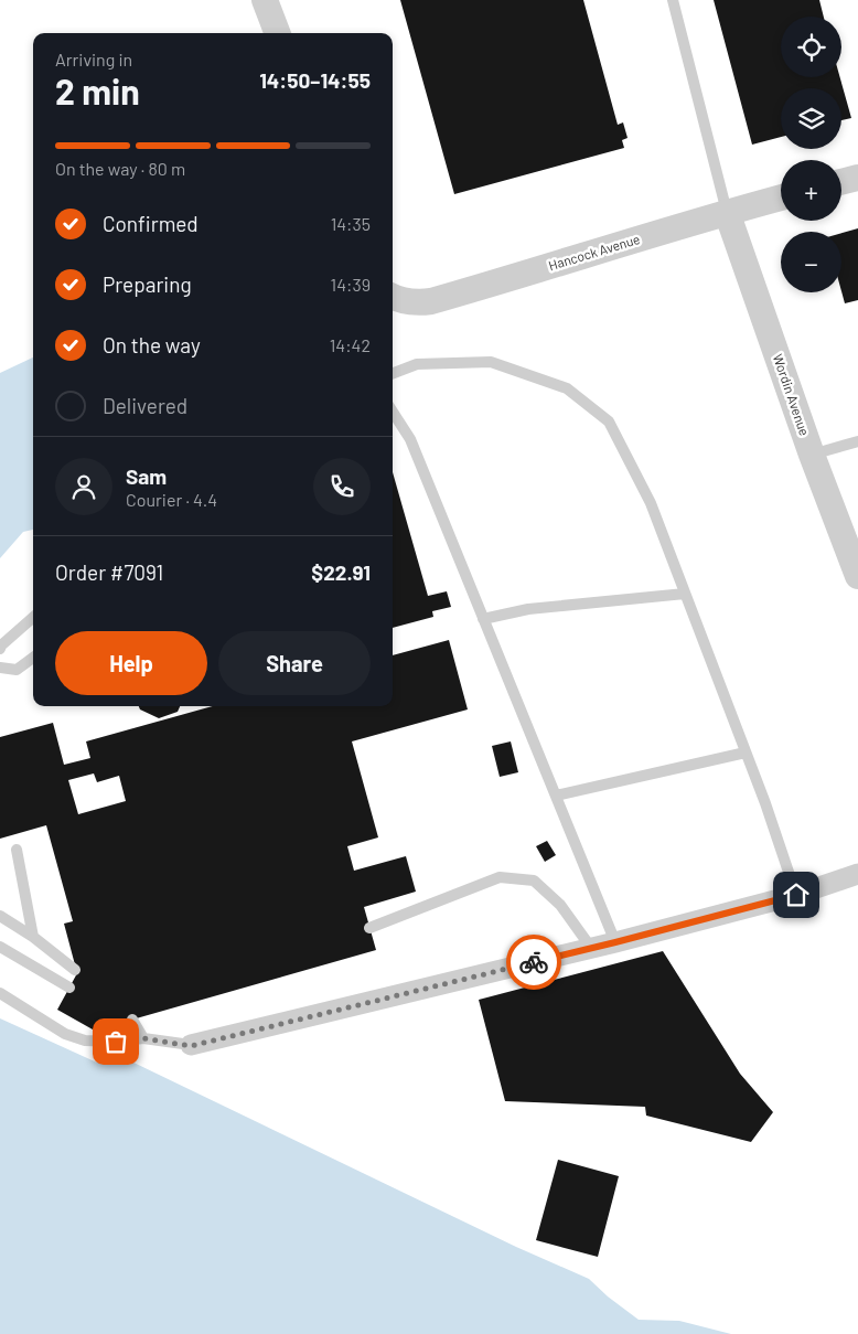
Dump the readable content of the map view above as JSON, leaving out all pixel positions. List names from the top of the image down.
{
  "streets": {
    "street": ["Hancock Avenue", "Wordin Avenue"]
  },
  "crossings": [
    ["Hancock Avenue", "Wordin Avenue"]
  ],
  "page": {
    "map_buttons": ["+", "−"],
    "heading": ["2 min", "Arriving in", "14:50–14:55"],
    "panel": [
      "Sam",
      "Courier · 4.4",
      "Order #7091",
      "$22.91"
    ],
    "bar": "On the way · 80 m",
    "list": [
      ["Confirmed", "14:35"],
      ["Preparing", "14:39"],
      ["On the way", "14:42"],
      "Delivered"
    ],
    "buttons": ["Help", "Share"]
  }
}
